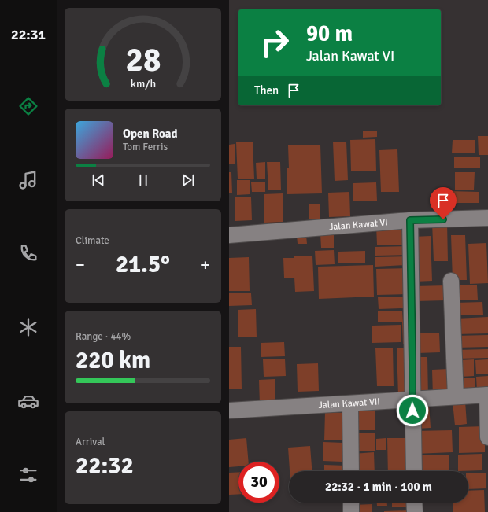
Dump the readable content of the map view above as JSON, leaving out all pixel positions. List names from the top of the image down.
{
  "streets": {
    "street": ["Jalan Kawat VI", "Jalan Kawat VII"]
  },
  "page": {
    "tabs": "22:31",
    "turn": ["90 m", "Jalan Kawat VI"],
    "then": "Then",
    "song": ["Open Road", "Tom Ferris"],
    "tile": [
      "Climate",
      ["Range · 44%", "220 km"],
      ["Arrival", "22:32"]
    ],
    "heat": ["−", "21.5°", "+"],
    "limit": "30",
    "trip": "22:32 · 1 min · 100 m",
    "gauge": ["28", "km/h"]
  }
}
